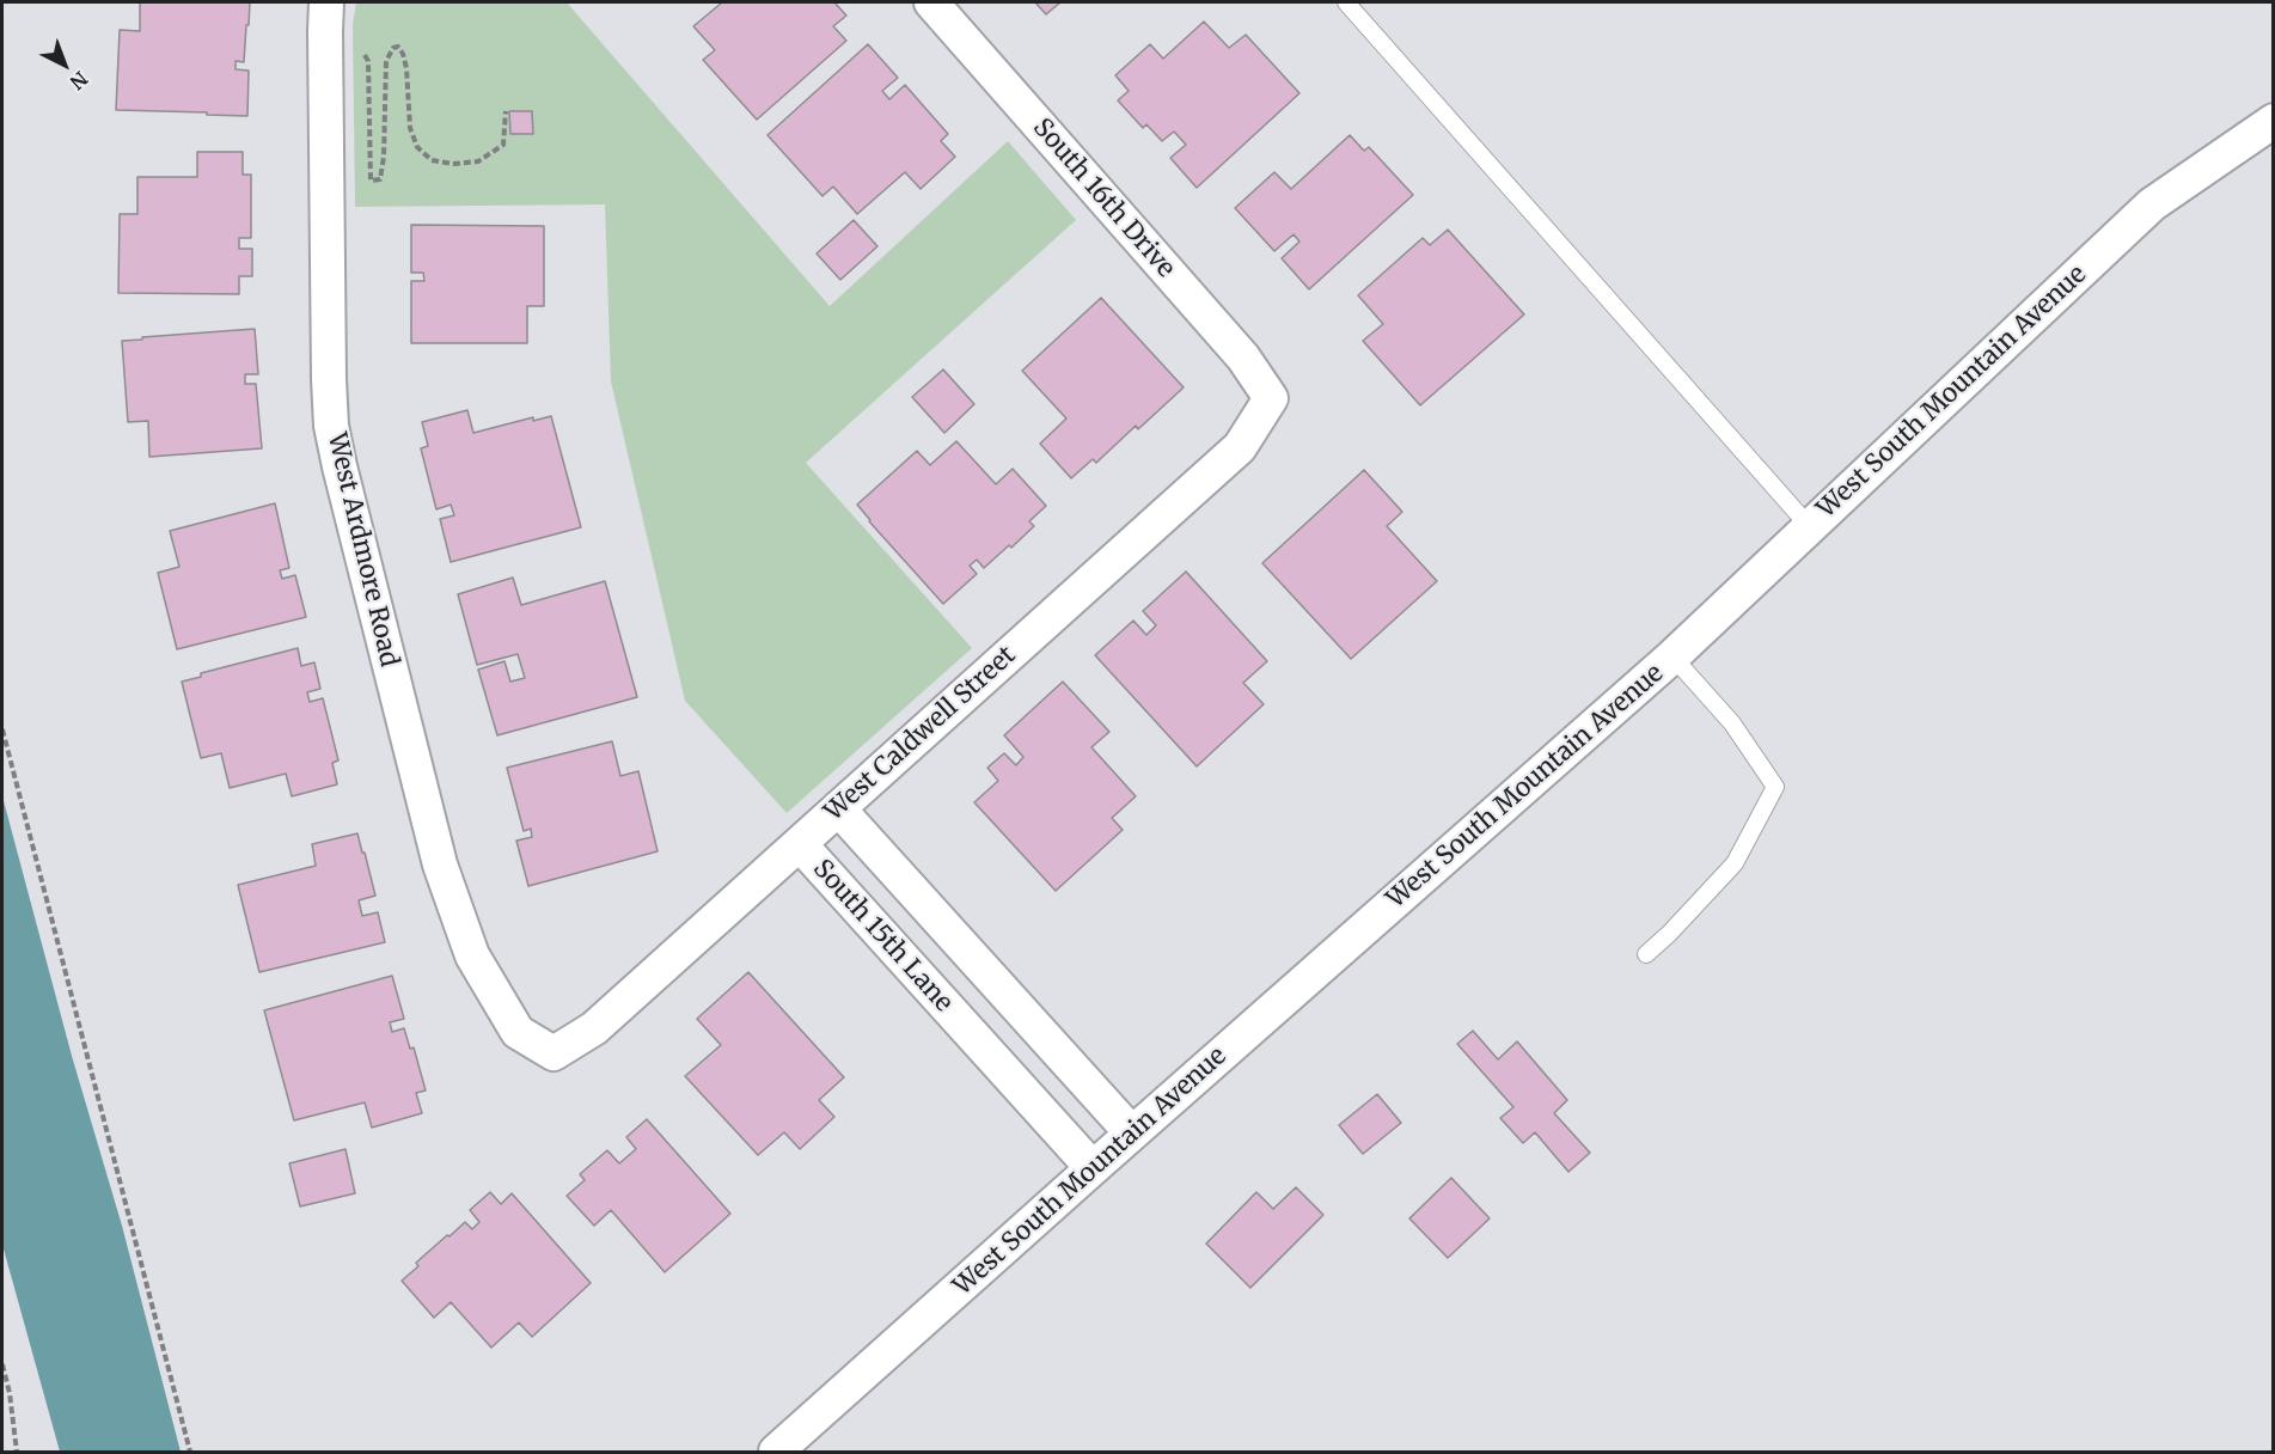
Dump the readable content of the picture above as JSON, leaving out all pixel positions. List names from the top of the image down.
{
  "streets": {
    "street": [
      "South 16th Drive",
      "West South Mountain Avenue",
      "West Ardmore Road",
      "West Caldwell Street",
      "South 15th Lane"
    ]
  },
  "crossings": [
    ["South 16th Drive", "West Caldwell Street"],
    ["West South Mountain Avenue", "South 15th Lane"],
    ["West Ardmore Road", "West Caldwell Street"],
    ["West Caldwell Street", "South 15th Lane"]
  ],
  "north": "bottom right"
}
